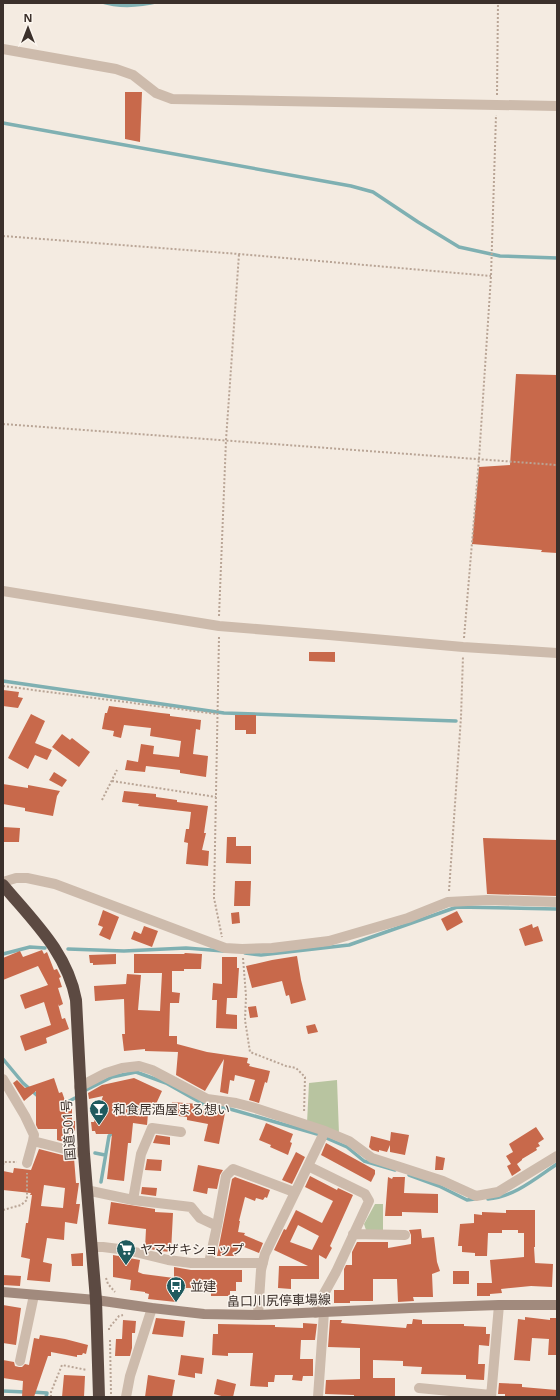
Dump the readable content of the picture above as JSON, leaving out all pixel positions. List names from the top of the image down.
{
  "streets": {
    "highway": ["国道501号"],
    "main road": ["畠口川尻停車場線"]
  },
  "crossings": [
    ["国道501号", "畠口川尻停車場線"]
  ],
  "places": {
    "bar": ["和食居酒屋まる想い"],
    "supermarket": ["ヤマザキショップ"],
    "bus stop": ["並建"]
  },
  "north": "top"
}
